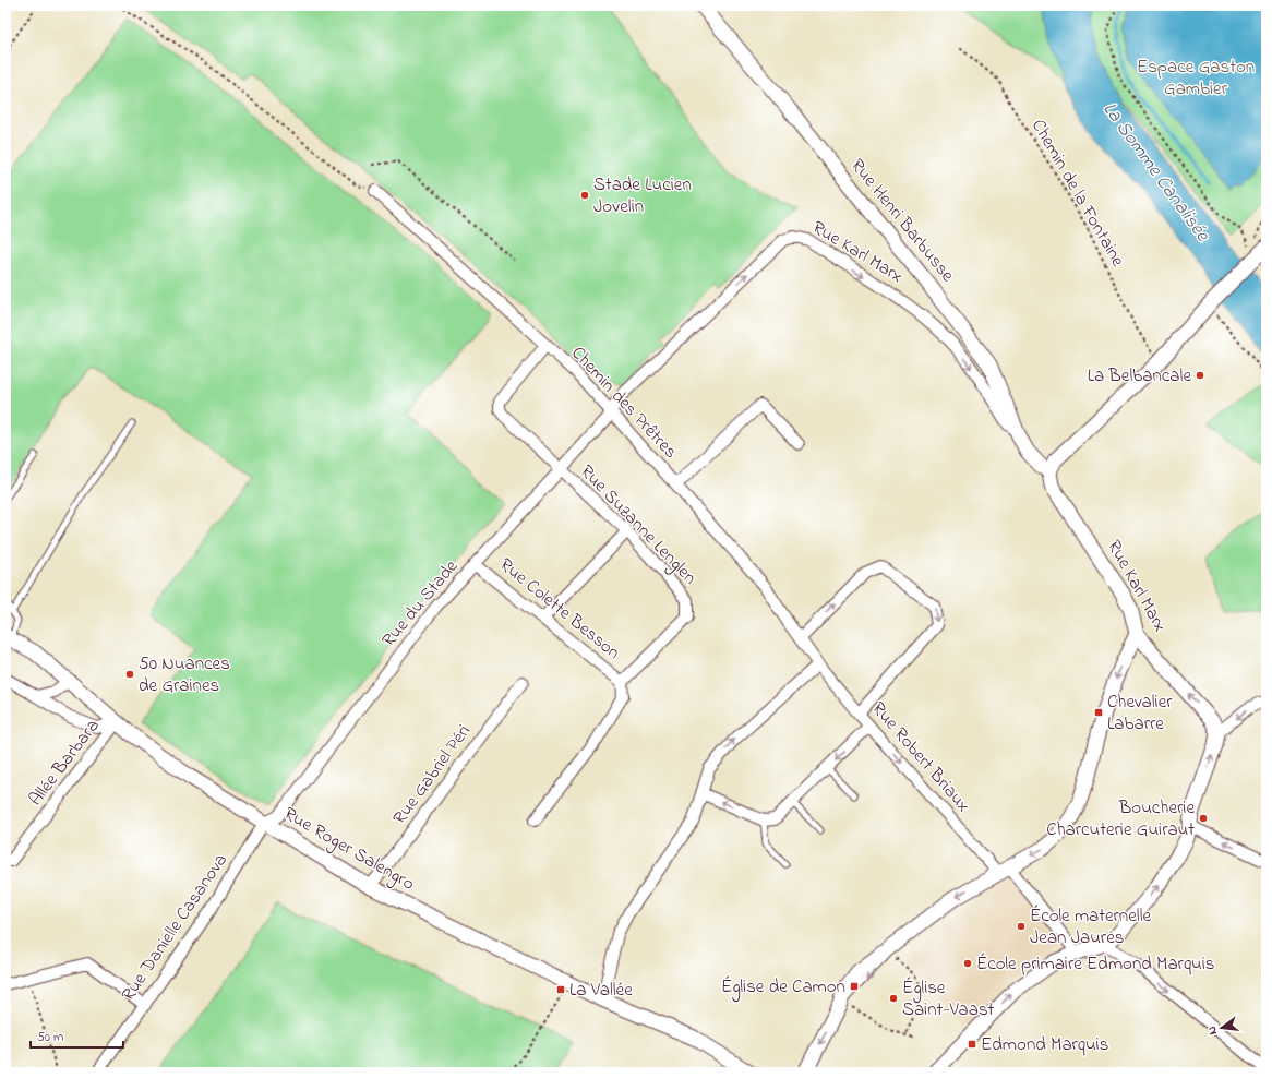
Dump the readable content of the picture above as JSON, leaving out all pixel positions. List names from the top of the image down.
{
  "streets": {
    "street": [
      "Rue Henri Barbusse",
      "Rue Karl Marx",
      "Chemin des Prêtres",
      "Rue Suzanne Lenglen",
      "Rue du Stade",
      "Rue Colette Besson",
      "Rue Robert Briaux",
      "Allée Barbara",
      "Rue Gabriel Péri",
      "Rue Roger Salengro",
      "Rue Danielle Casanova"
    ],
    "path": ["Chemin de la Fontaine"]
  },
  "crossings": [
    ["Rue Henri Barbusse", "Rue Karl Marx"],
    ["Rue Karl Marx", "Chemin des Prêtres"],
    ["Rue Karl Marx", "Rue du Stade"],
    ["Chemin des Prêtres", "Rue Suzanne Lenglen"],
    ["Chemin des Prêtres", "Rue du Stade"],
    ["Chemin des Prêtres", "Rue Robert Briaux"],
    ["Rue Suzanne Lenglen", "Rue du Stade"],
    ["Rue Suzanne Lenglen", "Rue Colette Besson"],
    ["Rue du Stade", "Rue Colette Besson"],
    ["Rue du Stade", "Rue Roger Salengro"],
    ["Rue du Stade", "Rue Danielle Casanova"],
    ["Allée Barbara", "Rue Roger Salengro"],
    ["Rue Gabriel Péri", "Rue Roger Salengro"],
    ["Rue Roger Salengro", "Rue Danielle Casanova"]
  ],
  "one_way": ["Rue Robert Briaux"],
  "water": ["La Somme Canalisée"],
  "parks": ["Espace Gaston Gambier"],
  "places": {
    "other": [
      "Stade Lucien Jovelin",
      "La Belbancale",
      "50 Nuances de Graines",
      "Boucherie Charcuterie Guiraut",
      "École maternelle Jean Jaurès",
      "École primaire Edmond Marquis",
      "Église Saint-Vaast"
    ],
    "transit": [
      "Chevalier Labarre",
      "Église de Camon",
      "La Vallée",
      "Edmond Marquis"
    ]
  },
  "scale_bar": "50 m",
  "north": "left"
}
